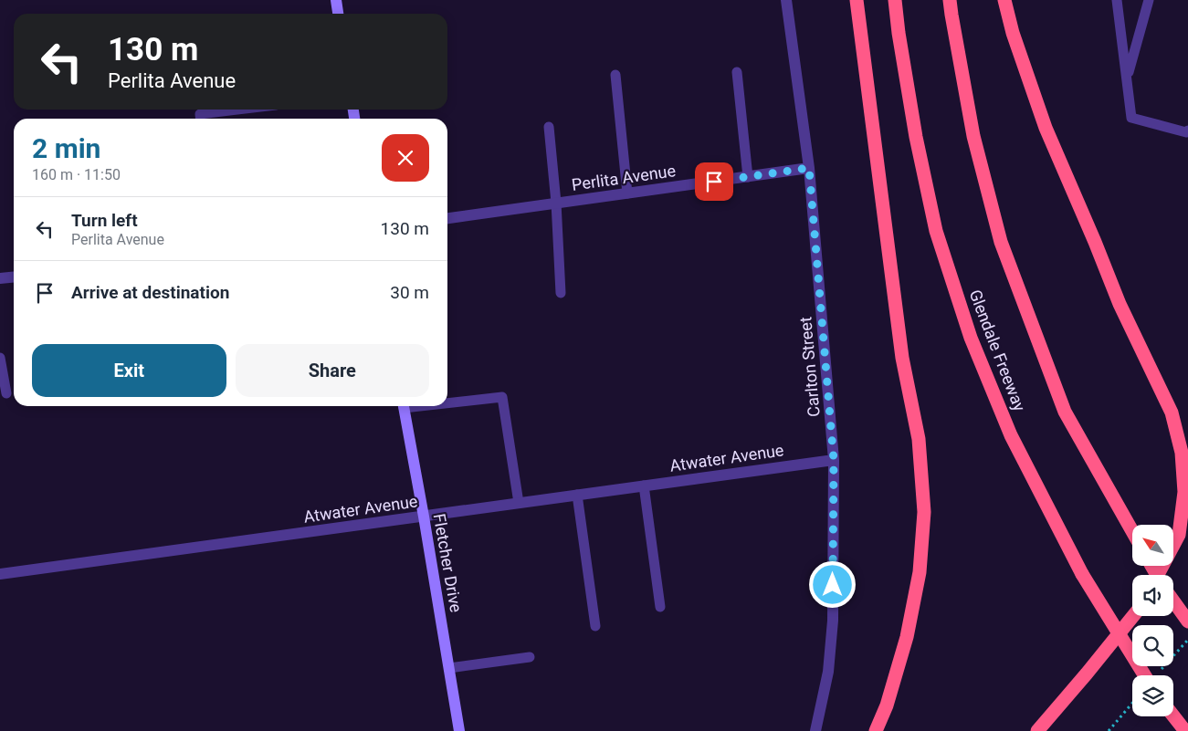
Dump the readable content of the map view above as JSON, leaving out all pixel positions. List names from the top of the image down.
{
  "streets": {
    "highway": ["Glendale Freeway"],
    "main road": ["Fletcher Drive"],
    "street": ["Perlita Avenue", "Carlton Street", "Atwater Avenue"]
  },
  "crossings": [
    ["Perlita Avenue", "Carlton Street"],
    ["Carlton Street", "Atwater Avenue"],
    ["Atwater Avenue", "Fletcher Drive"]
  ],
  "north": "top left",
  "page": {
    "turn": ["130 m", "Perlita Avenue"],
    "heading": ["2 min", "160 m · 11:50"],
    "list": [
      {
        "name": "Turn left",
        "note": "Perlita Avenue",
        "value": "130 m"
      },
      {
        "name": "Arrive at destination",
        "value": "30 m"
      }
    ],
    "buttons": ["Exit", "Share"]
  }
}
